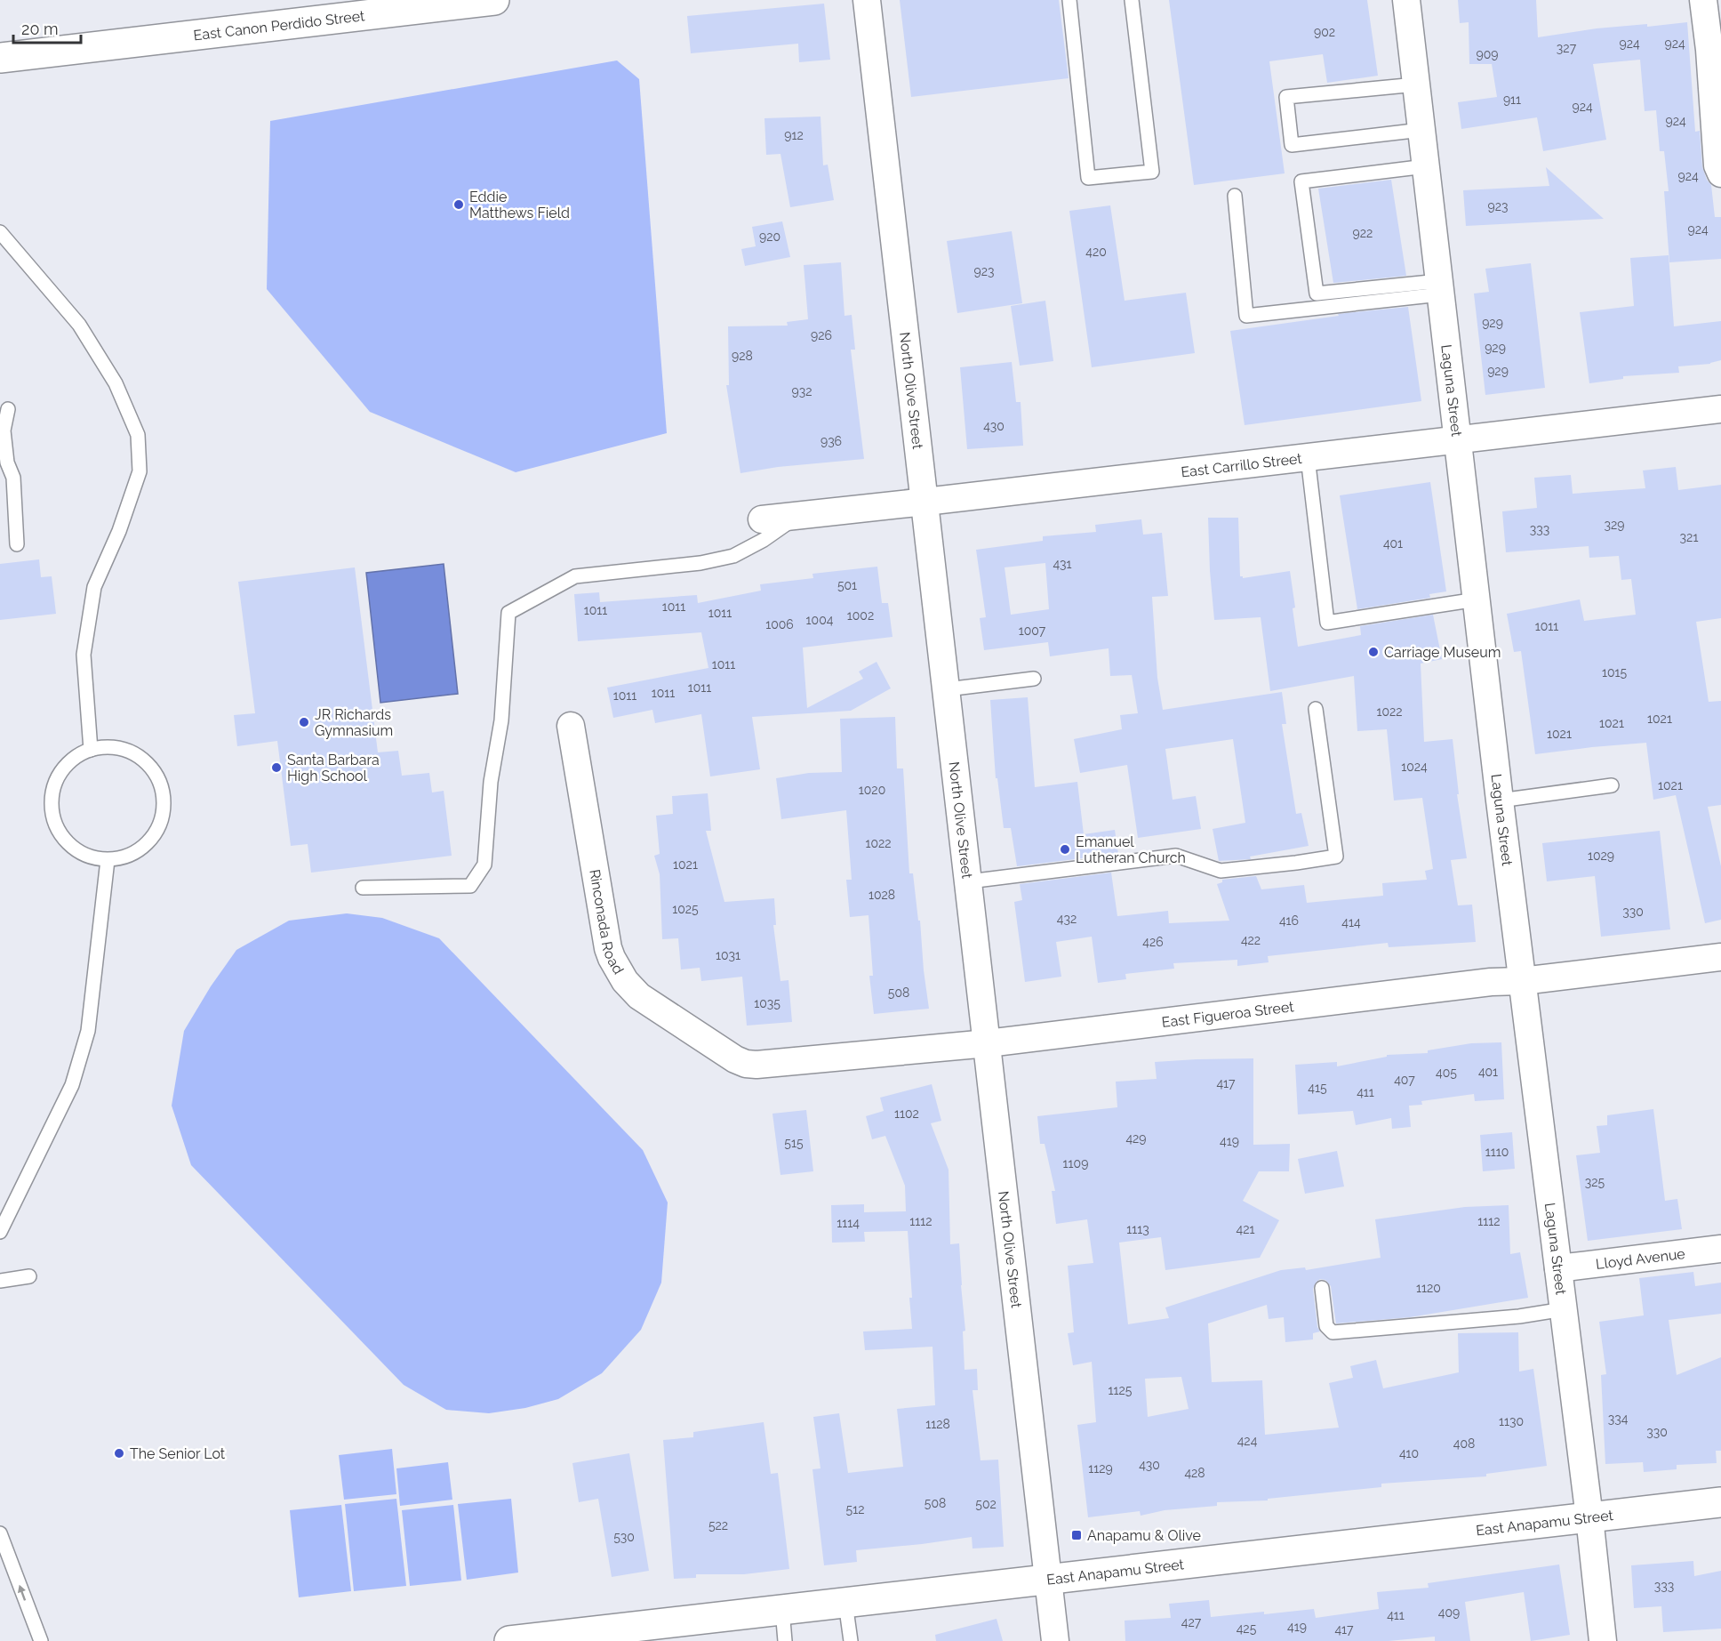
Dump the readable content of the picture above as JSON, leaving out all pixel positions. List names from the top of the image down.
{
  "streets": {
    "main road": ["East Canon Perdido Street", "East Anapamu Street"],
    "street": [
      "North Olive Street",
      "Laguna Street",
      "East Carrillo Street",
      "Rinconada Road",
      "East Figueroa Street",
      "Lloyd Avenue"
    ]
  },
  "crossings": [
    ["North Olive Street", "East Carrillo Street"],
    ["North Olive Street", "East Figueroa Street"],
    ["North Olive Street", "East Anapamu Street"],
    ["Laguna Street", "East Carrillo Street"],
    ["Laguna Street", "East Figueroa Street"],
    ["Laguna Street", "Lloyd Avenue"],
    ["Laguna Street", "East Anapamu Street"],
    ["Rinconada Road", "East Figueroa Street"]
  ],
  "places": {
    "other": [
      "Eddie Matthews Field",
      "Carriage Museum",
      "JR Richards Gymnasium",
      "Santa Barbara High School",
      "Emanuel Lutheran Church",
      "The Senior Lot"
    ],
    "transit": ["Anapamu & Olive"]
  },
  "house_numbers": [
    "902",
    "924",
    "924",
    "327",
    "909",
    "911",
    "924",
    "924",
    "912",
    "924",
    "923",
    "924",
    "922",
    "920",
    "420",
    "923",
    "929",
    "926",
    "929",
    "928",
    "929",
    "932",
    "430",
    "936",
    "329",
    "333",
    "321",
    "401",
    "431",
    "501",
    "1011",
    "1011",
    "1011",
    "1002",
    "1004",
    "1006",
    "1011",
    "1007",
    "1011",
    "1015",
    "1011",
    "1011",
    "1011",
    "1022",
    "1021",
    "1021",
    "1021",
    "1024",
    "1021",
    "1020",
    "1022",
    "1029",
    "1021",
    "1028",
    "1025",
    "330",
    "432",
    "416",
    "414",
    "422",
    "426",
    "1031",
    "508",
    "1035",
    "401",
    "405",
    "407",
    "417",
    "415",
    "411",
    "1102",
    "429",
    "419",
    "515",
    "1110",
    "1109",
    "325",
    "1112",
    "1112",
    "1114",
    "1113",
    "421",
    "1120",
    "1125",
    "334",
    "1130",
    "1128",
    "330",
    "424",
    "408",
    "410",
    "430",
    "1129",
    "428",
    "508",
    "502",
    "512",
    "522",
    "530",
    "333",
    "409",
    "411",
    "427",
    "419",
    "425",
    "417"
  ],
  "scale_bar": "20 m"
}
